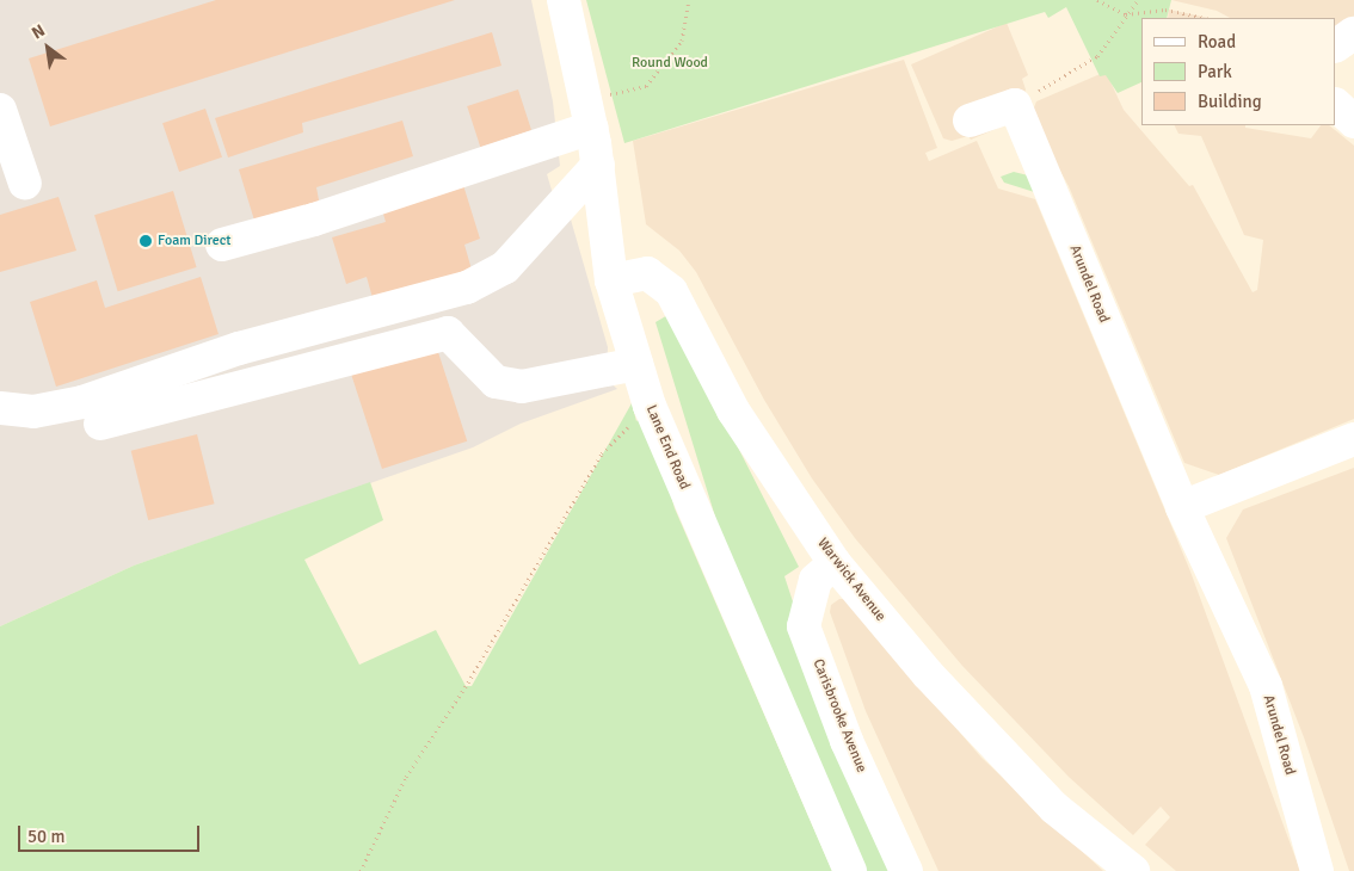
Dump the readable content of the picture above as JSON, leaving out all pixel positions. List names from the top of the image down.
{
  "streets": {
    "street": [
      "Arundel Road",
      "Lane End Road",
      "Warwick Avenue",
      "Carisbrooke Avenue"
    ]
  },
  "crossings": [
    ["Lane End Road", "Warwick Avenue"],
    ["Warwick Avenue", "Carisbrooke Avenue"]
  ],
  "parks": ["Round Wood"],
  "places": ["Foam Direct"],
  "legend": ["Road", "Park", "Building"],
  "scale_bar": "50 m",
  "north": "top left"
}
